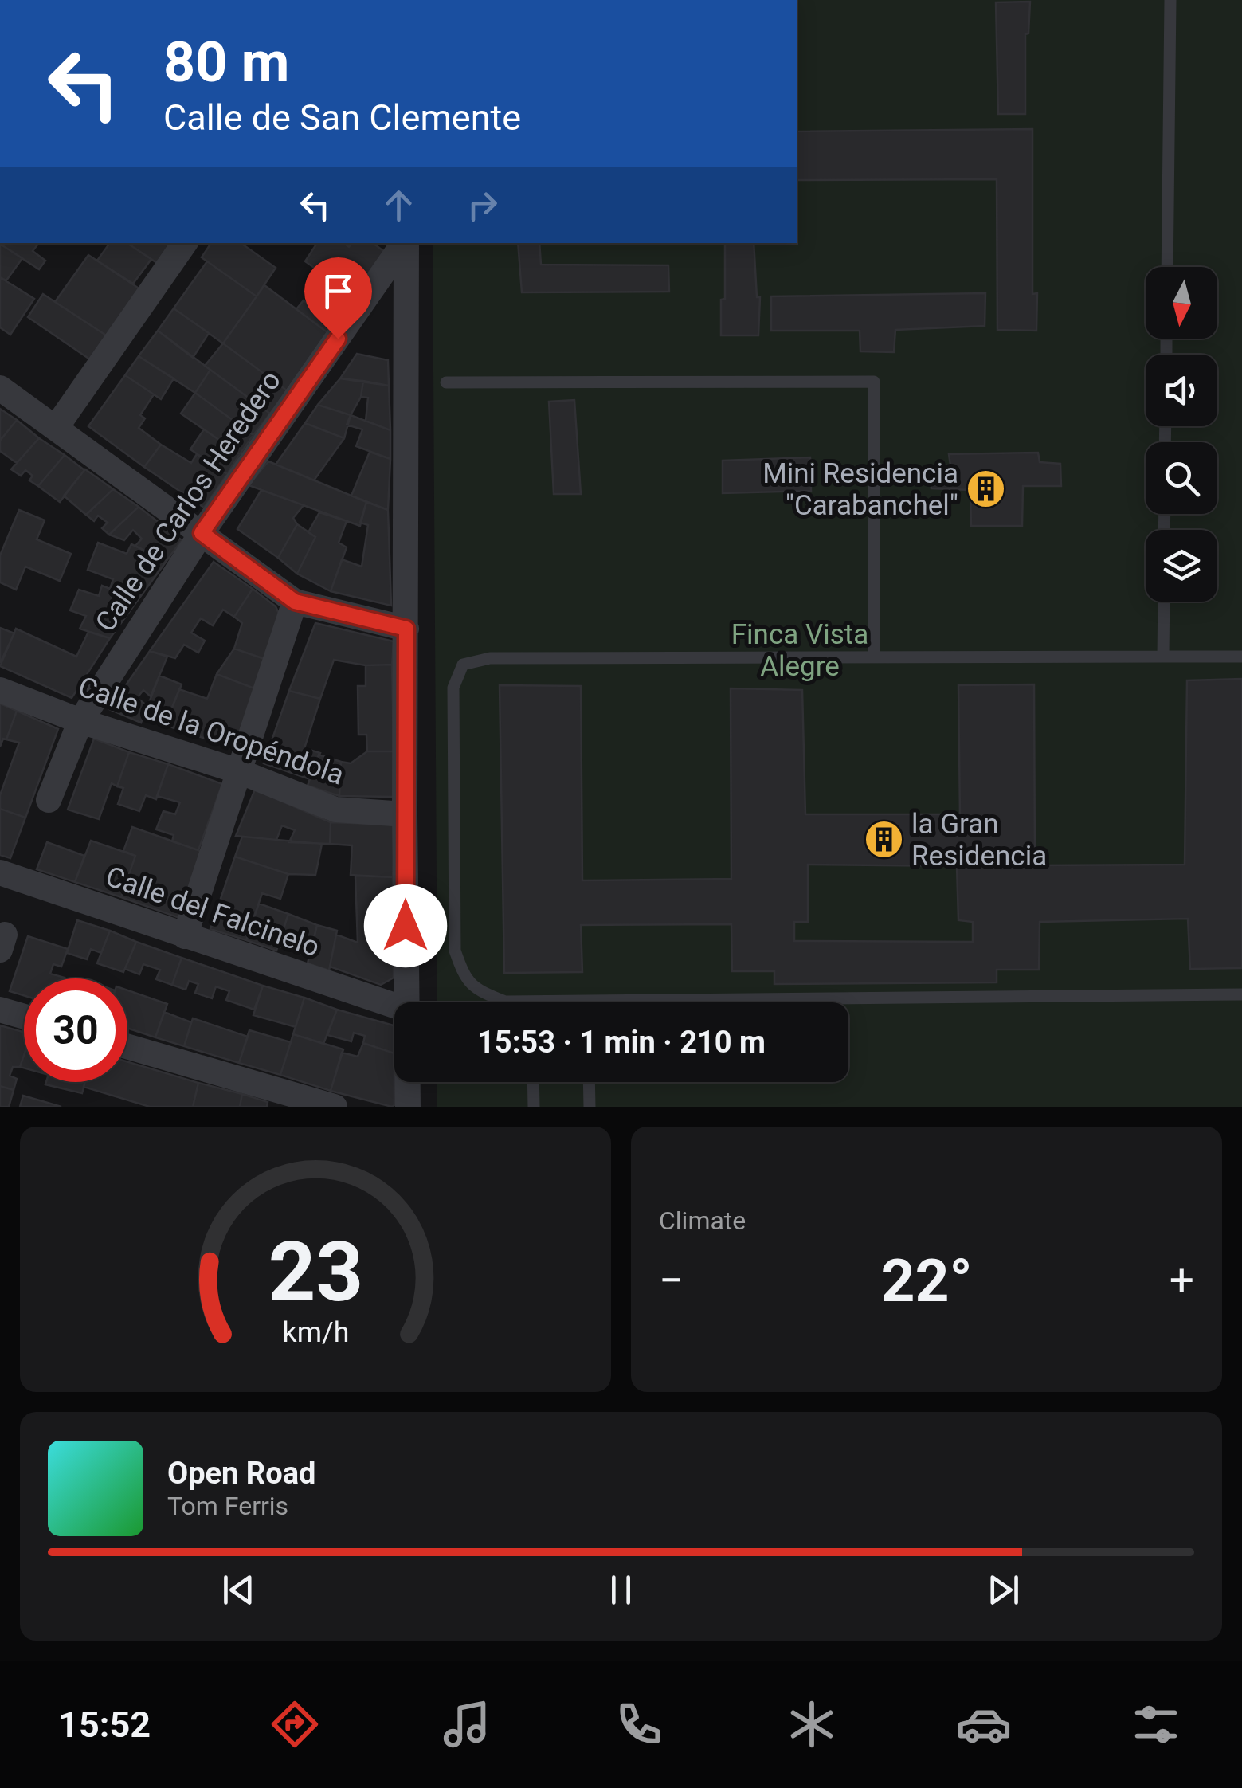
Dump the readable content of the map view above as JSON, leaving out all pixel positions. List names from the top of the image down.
{
  "streets": {
    "street": ["Calle de Carlos Heredero", "Calle de la Oropéndola", "Calle del Falcinelo"]
  },
  "crossings": [
    ["Calle de Carlos Heredero", "Calle de la Oropéndola"]
  ],
  "parks": ["Finca Vista Alegre"],
  "places": {
    "building": ["Mini Residencia \"Carabanchel\"", "la Gran Residencia"]
  },
  "north": "bottom",
  "page": {
    "turn": ["80 m", "Calle de San Clemente"],
    "limit": "30",
    "trip": "15:53 · 1 min · 210 m",
    "tile": "Climate",
    "heat": ["−", "22°", "+"],
    "song": ["Open Road", "Tom Ferris"],
    "tabs": "15:52",
    "gauge": ["23", "km/h"]
  }
}
